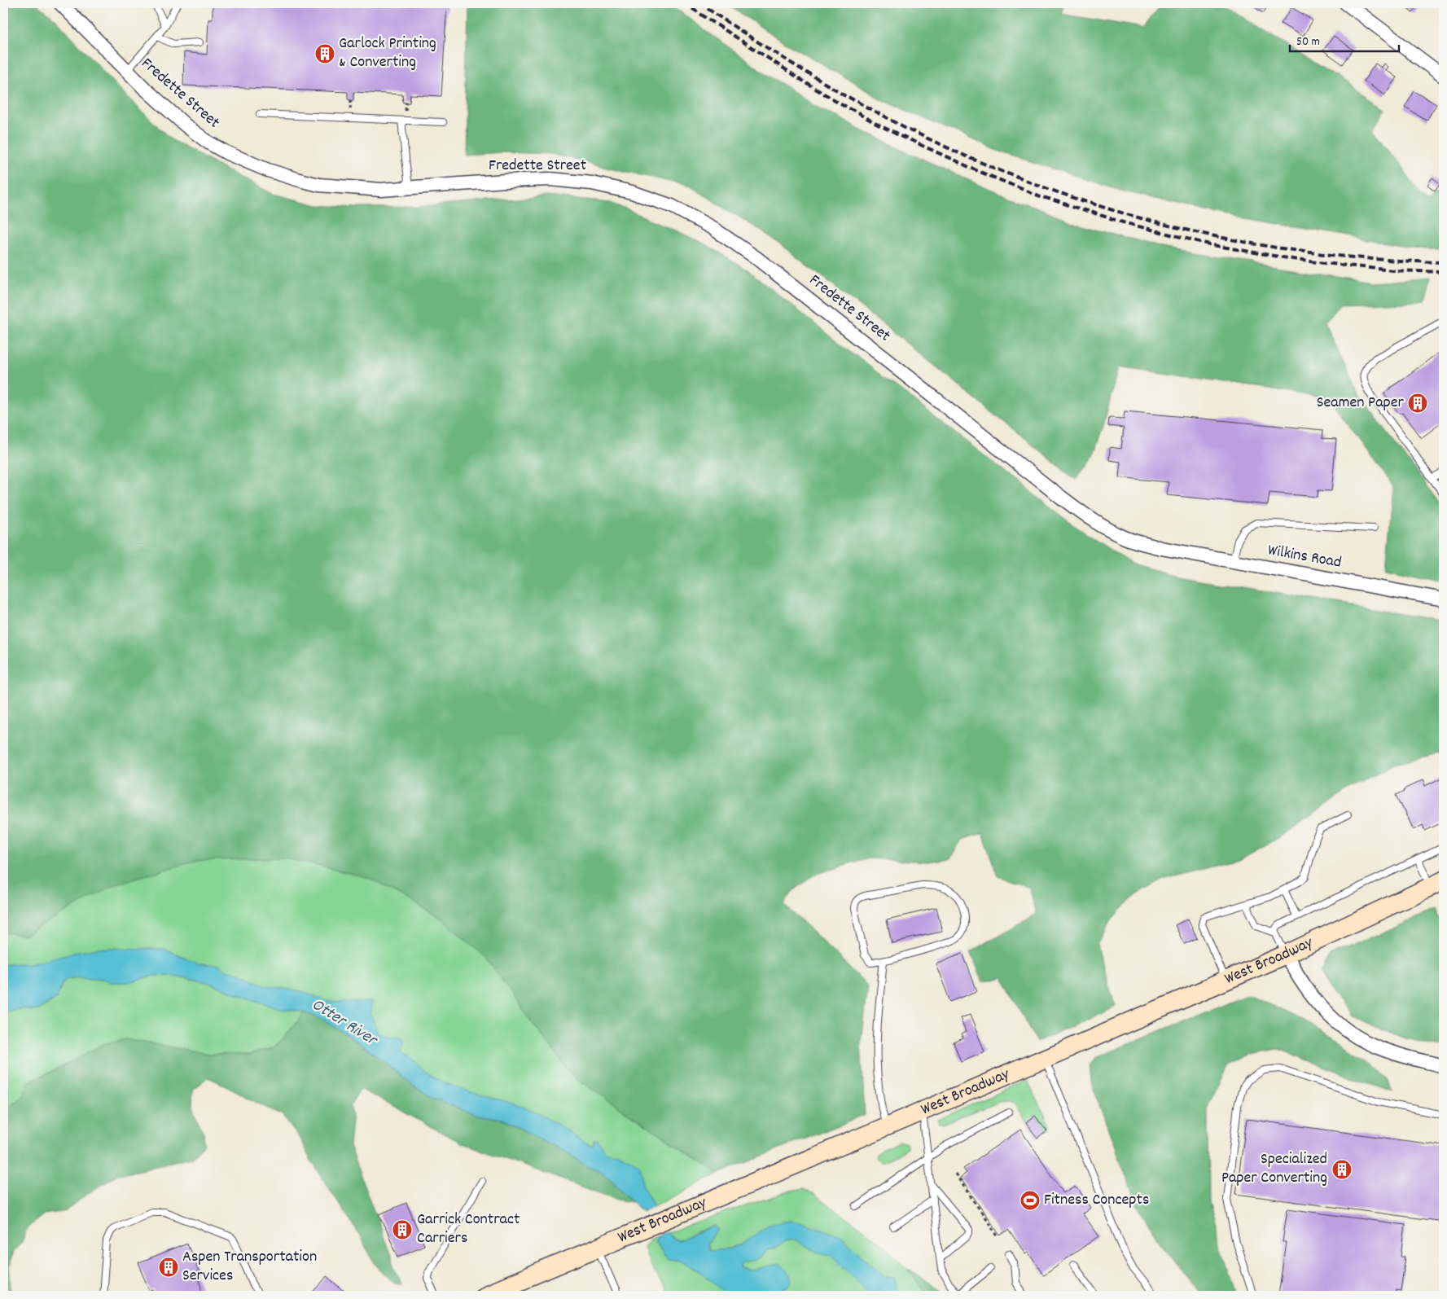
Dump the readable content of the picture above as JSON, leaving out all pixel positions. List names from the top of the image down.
{
  "streets": {
    "main road": ["West Broadway"],
    "street": ["Fredette Street", "Wilkins Road"]
  },
  "crossings": [
    ["Fredette Street", "Wilkins Road"]
  ],
  "water": ["Otter River"],
  "places": {
    "building": [
      "Garlock Printing & Converting",
      "Seamen Paper",
      "Specialized Paper Converting",
      "Garrick Contract Carriers",
      "Aspen Transportation Services"
    ],
    "sports": ["Fitness Concepts"]
  },
  "scale_bar": "50 m"
}
